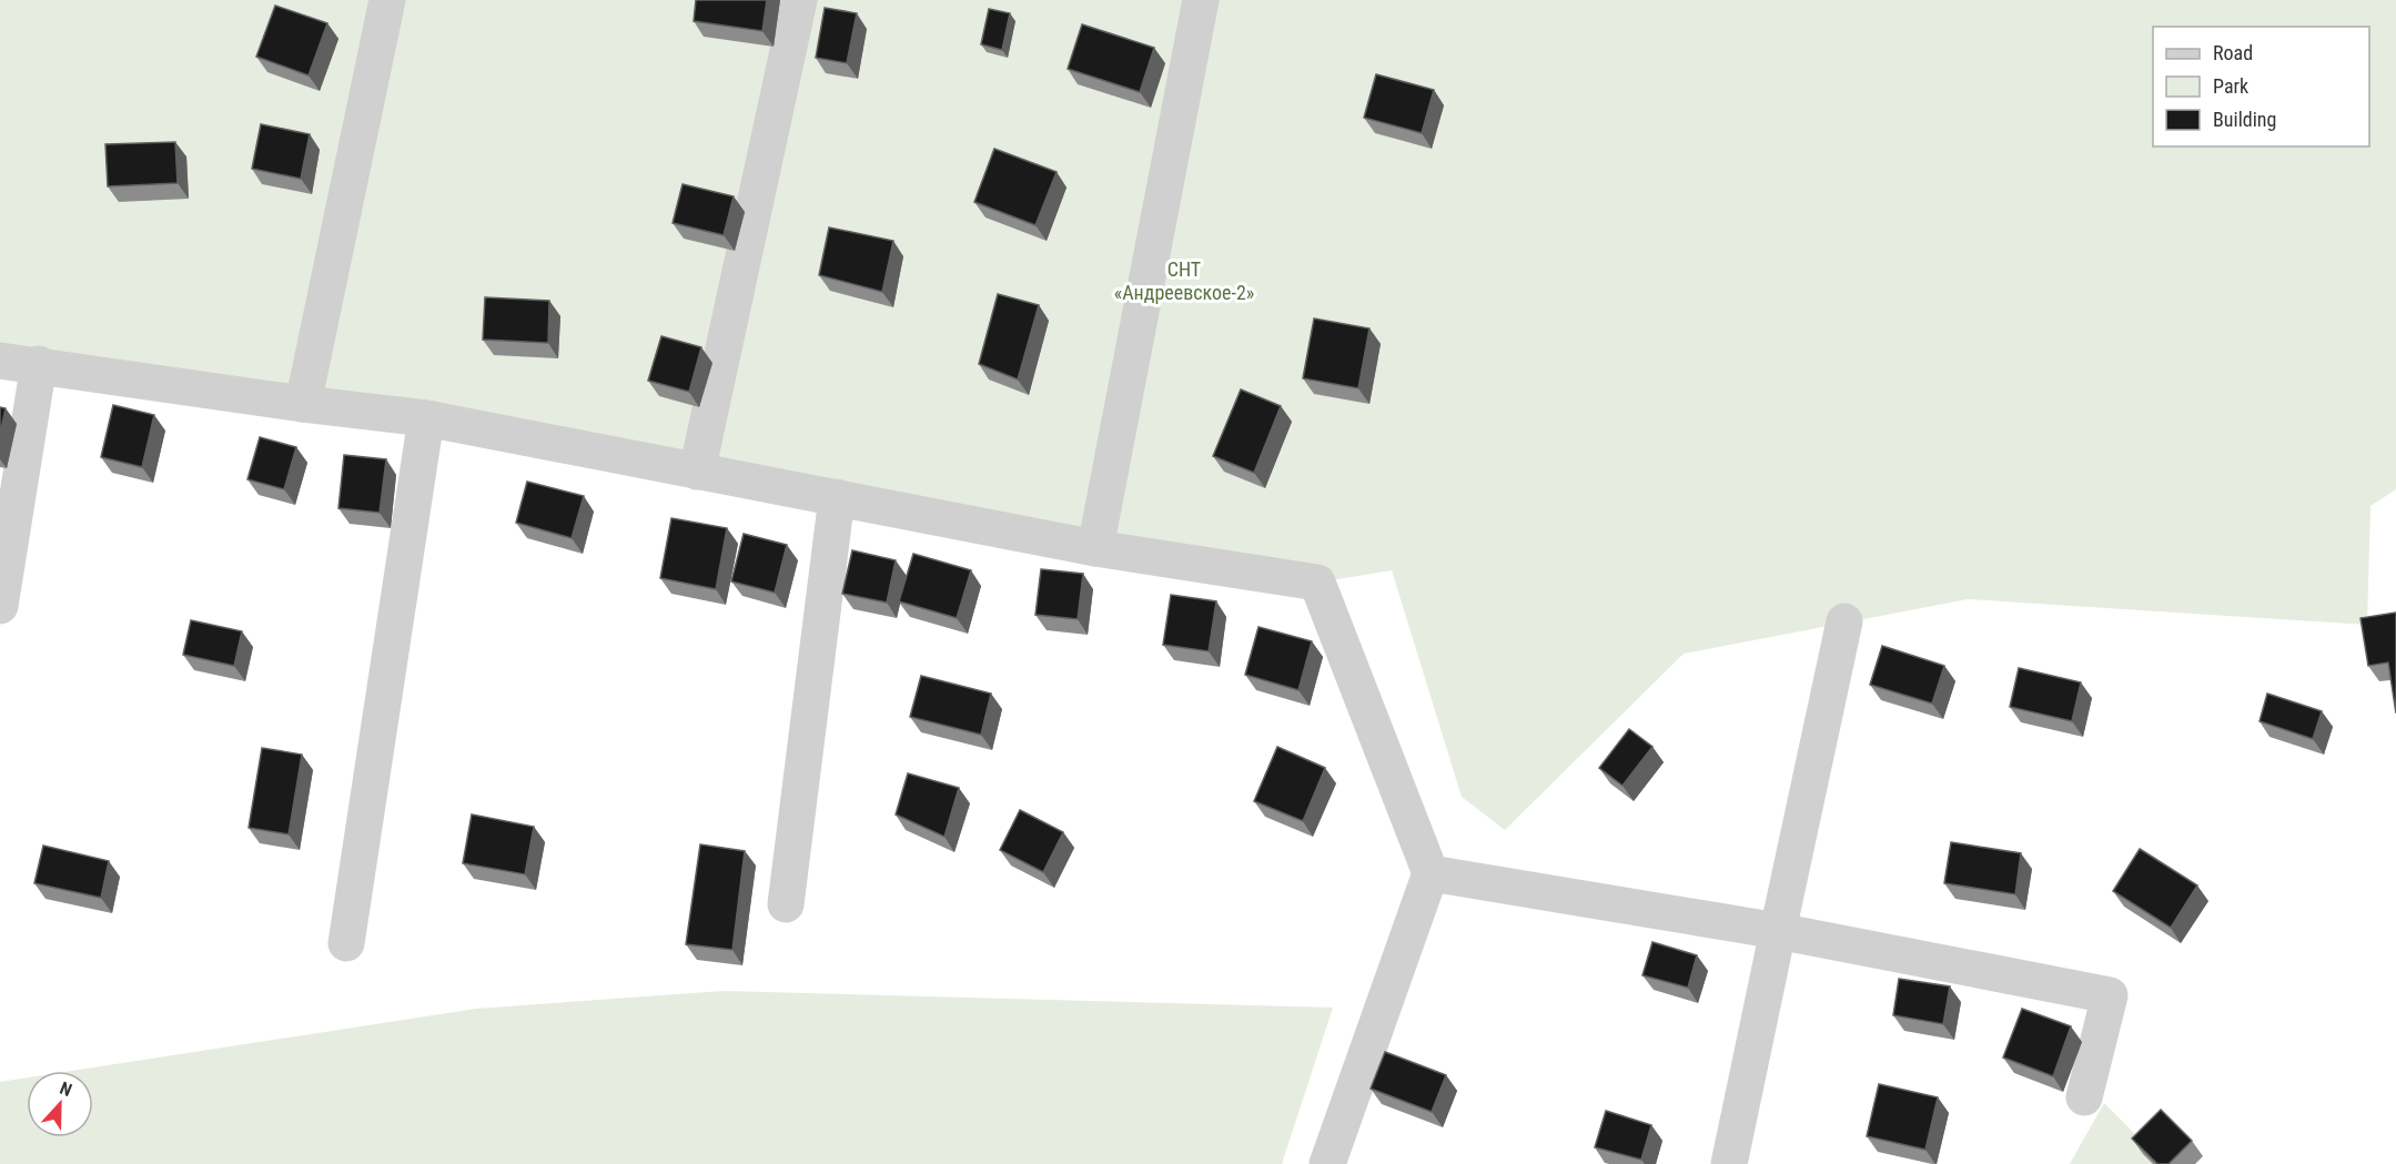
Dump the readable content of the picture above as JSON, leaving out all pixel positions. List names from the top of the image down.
{
  "parks": ["СНТ «Андреевское-2»"],
  "legend": ["Road", "Park", "Building"],
  "north": "top"
}
